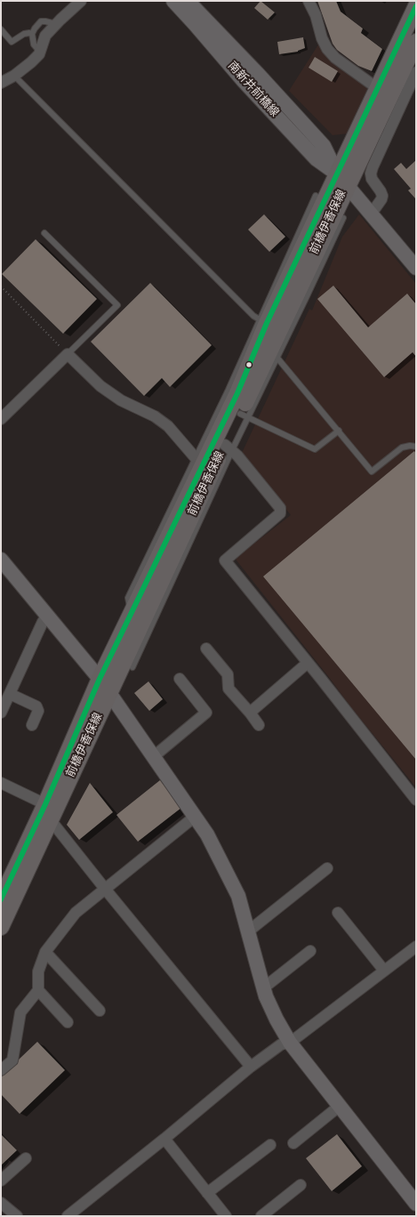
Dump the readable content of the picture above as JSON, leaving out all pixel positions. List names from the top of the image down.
{
  "streets": {
    "main road": ["前橋伊香保線"],
    "street": ["南新井前橋線"]
  },
  "crossings": [
    ["南新井前橋線", "前橋伊香保線"]
  ]
}
